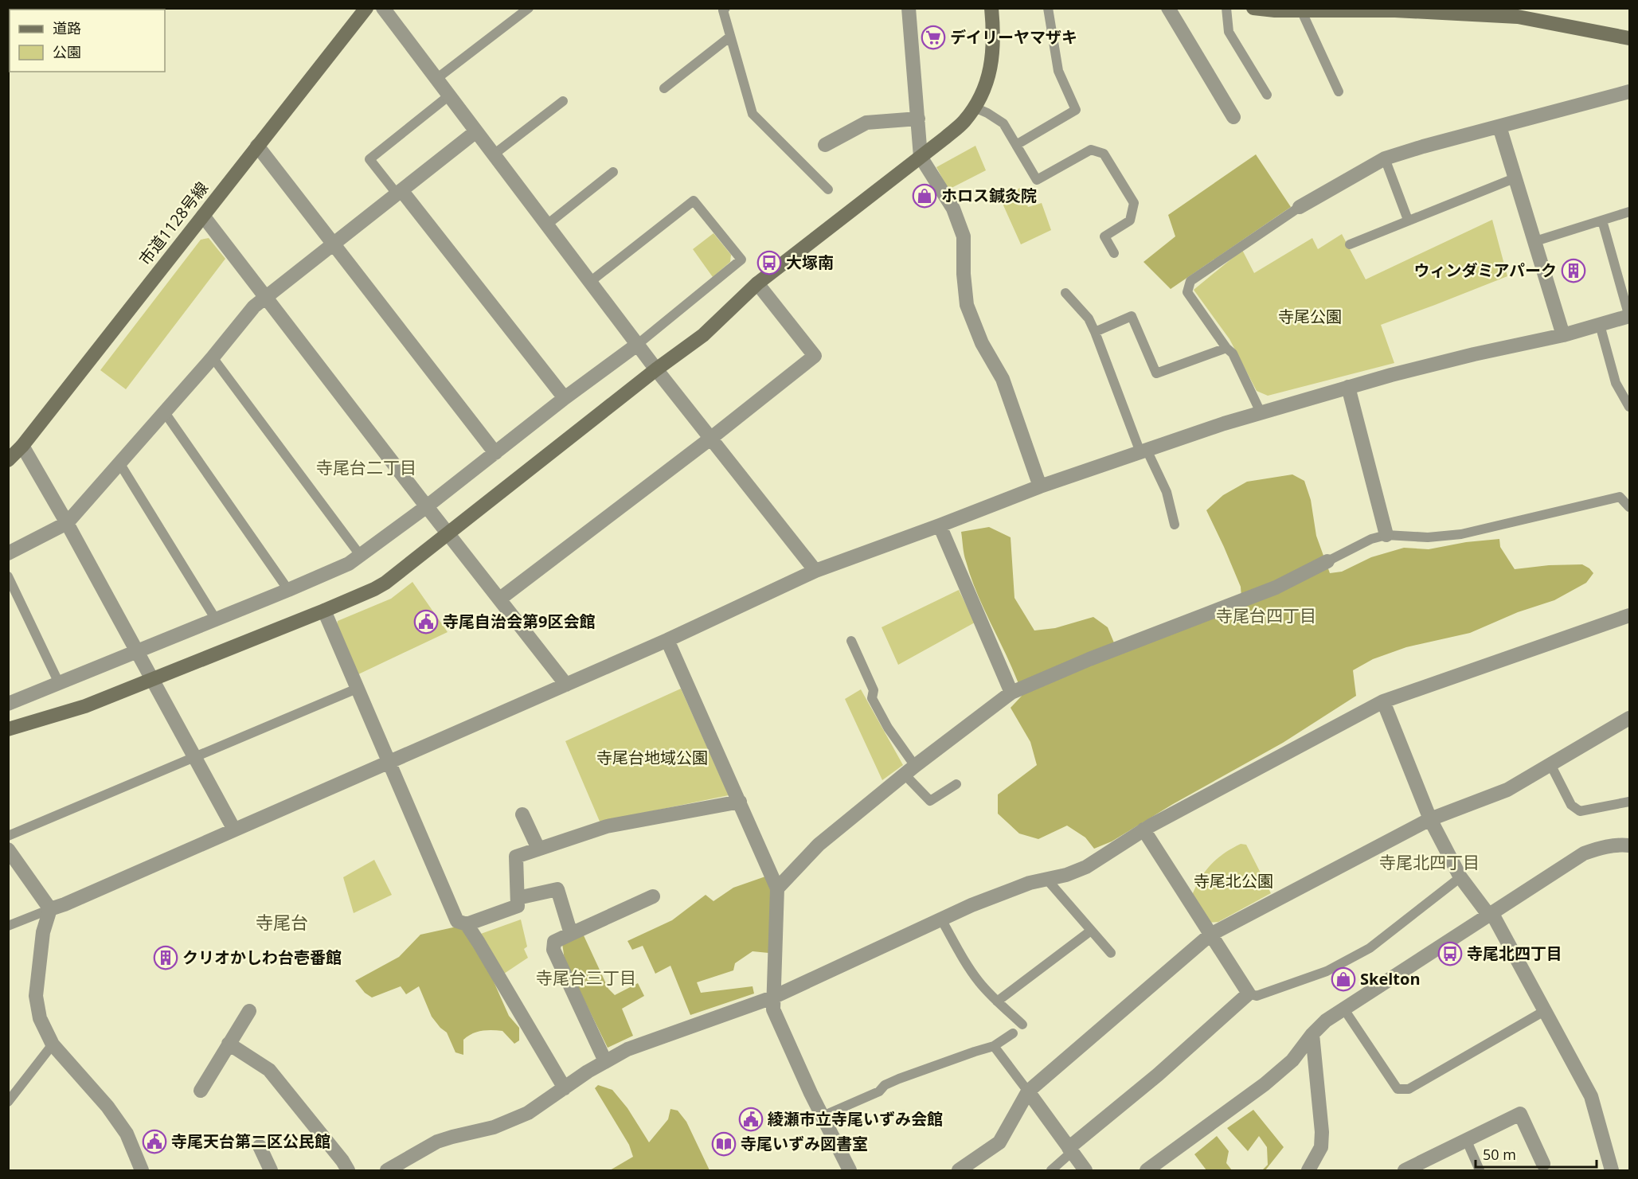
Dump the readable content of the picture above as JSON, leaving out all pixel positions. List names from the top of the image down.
{
  "streets": {
    "street": ["市道1128号線"]
  },
  "districts": [
    "寺尾台二丁目",
    "寺尾台四丁目",
    "寺尾北四丁目",
    "寺尾台",
    "寺尾台三丁目"
  ],
  "parks": ["寺尾公園", "寺尾台地域公園", "寺尾北公園"],
  "places": {
    "supermarket": ["デイリーヤマザキ"],
    "shop": ["ホロス鍼灸院", "Skelton"],
    "bus stop": ["大塚南", "寺尾北四丁目"],
    "building": ["ウィンダミアパーク", "クリオかしわ台壱番館"],
    "public building": ["寺尾自治会第9区会館", "綾瀬市立寺尾いずみ会館", "寺尾天台第二区公民館"],
    "library": ["寺尾いずみ図書室"]
  },
  "legend": ["道路", "公園"],
  "scale_bar": "50 m"
}
